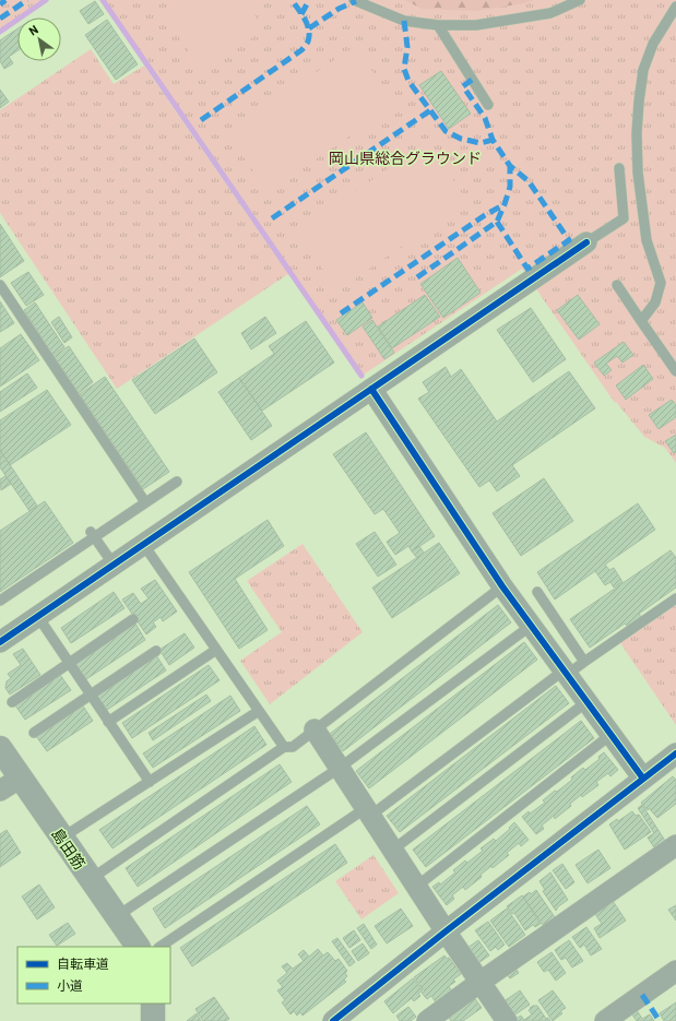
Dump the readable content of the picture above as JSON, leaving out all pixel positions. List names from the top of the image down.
{
  "streets": {
    "street": ["島田筋"]
  },
  "parks": ["岡山県総合グラウンド"],
  "legend": ["自転車道", "小道"],
  "north": "top left"
}
